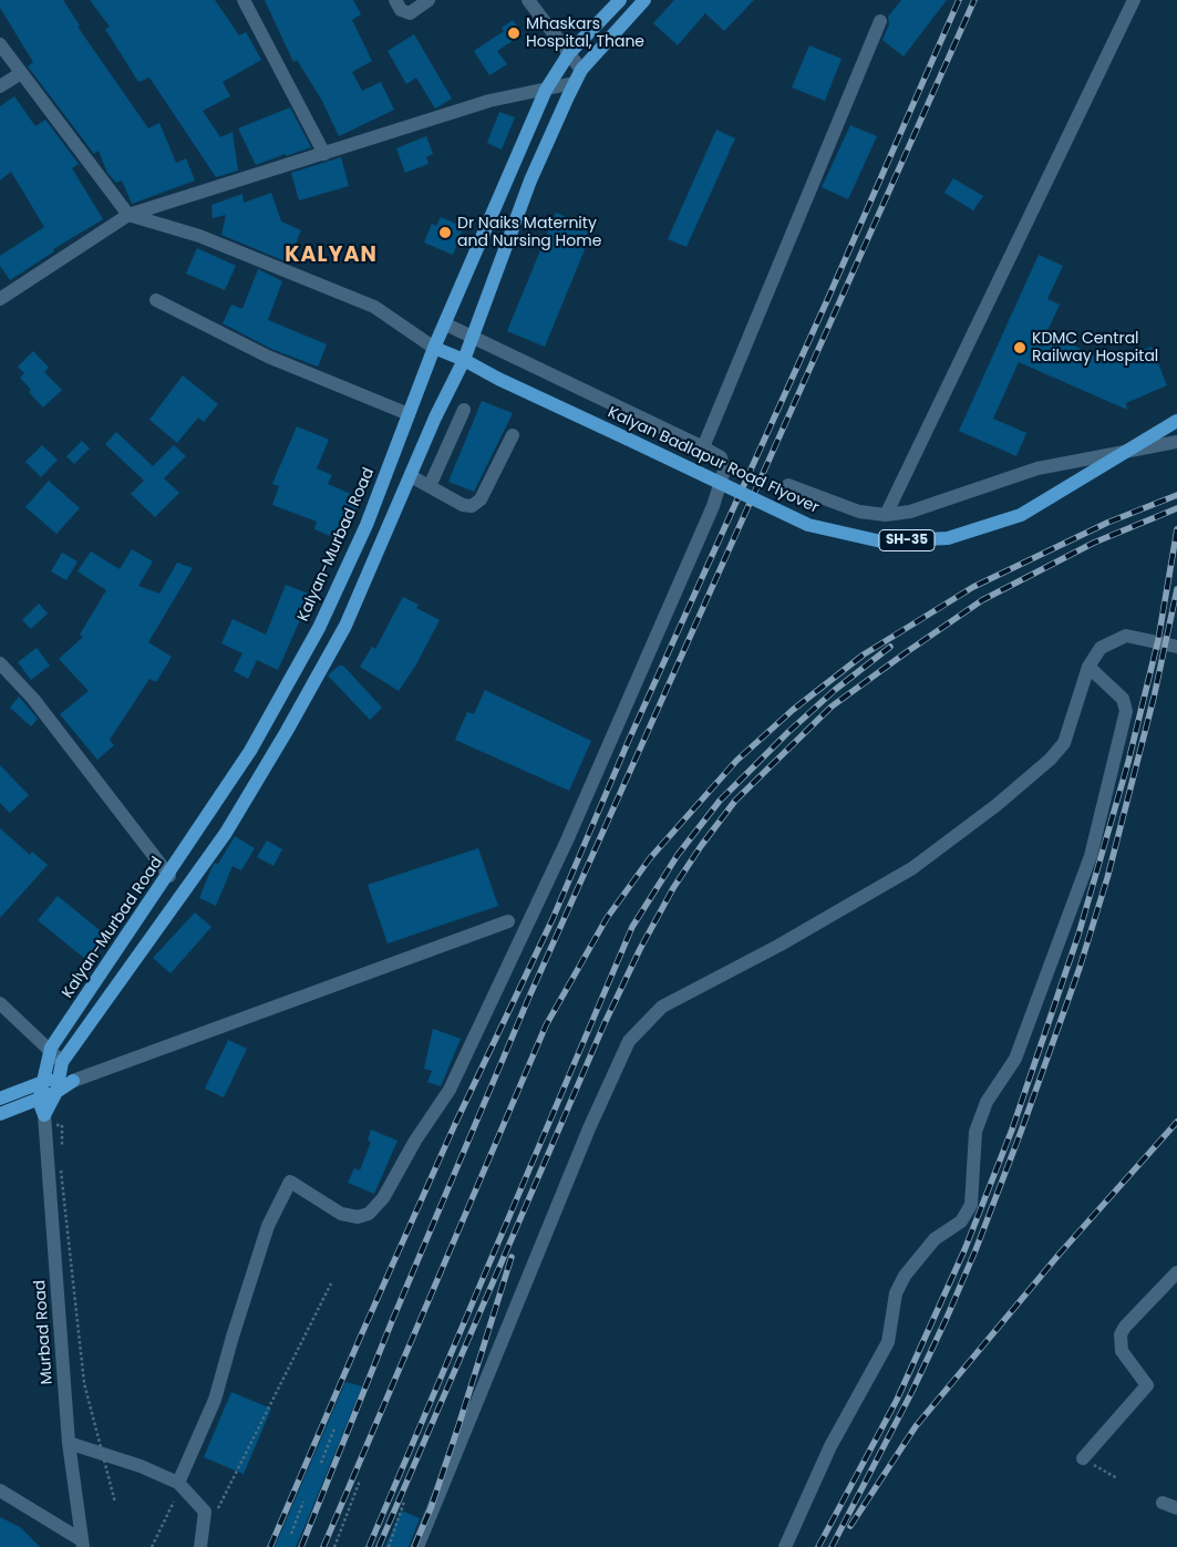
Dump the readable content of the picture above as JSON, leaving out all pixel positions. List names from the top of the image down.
{
  "streets": {
    "main road": ["Kalyan Badlapur Road Flyover", "SH-35", "Kalyan-Murbad Road"],
    "street": ["Murbad Road"]
  },
  "crossings": [
    ["Kalyan Badlapur Road Flyover", "SH-35"],
    ["SH-35", "Kalyan-Murbad Road"]
  ],
  "districts": ["KALYAN"],
  "places": ["Mhaskars Hospital, Thane", "Dr Naiks Maternity and Nursing Home", "KDMC Central Railway Hospital"]
}
